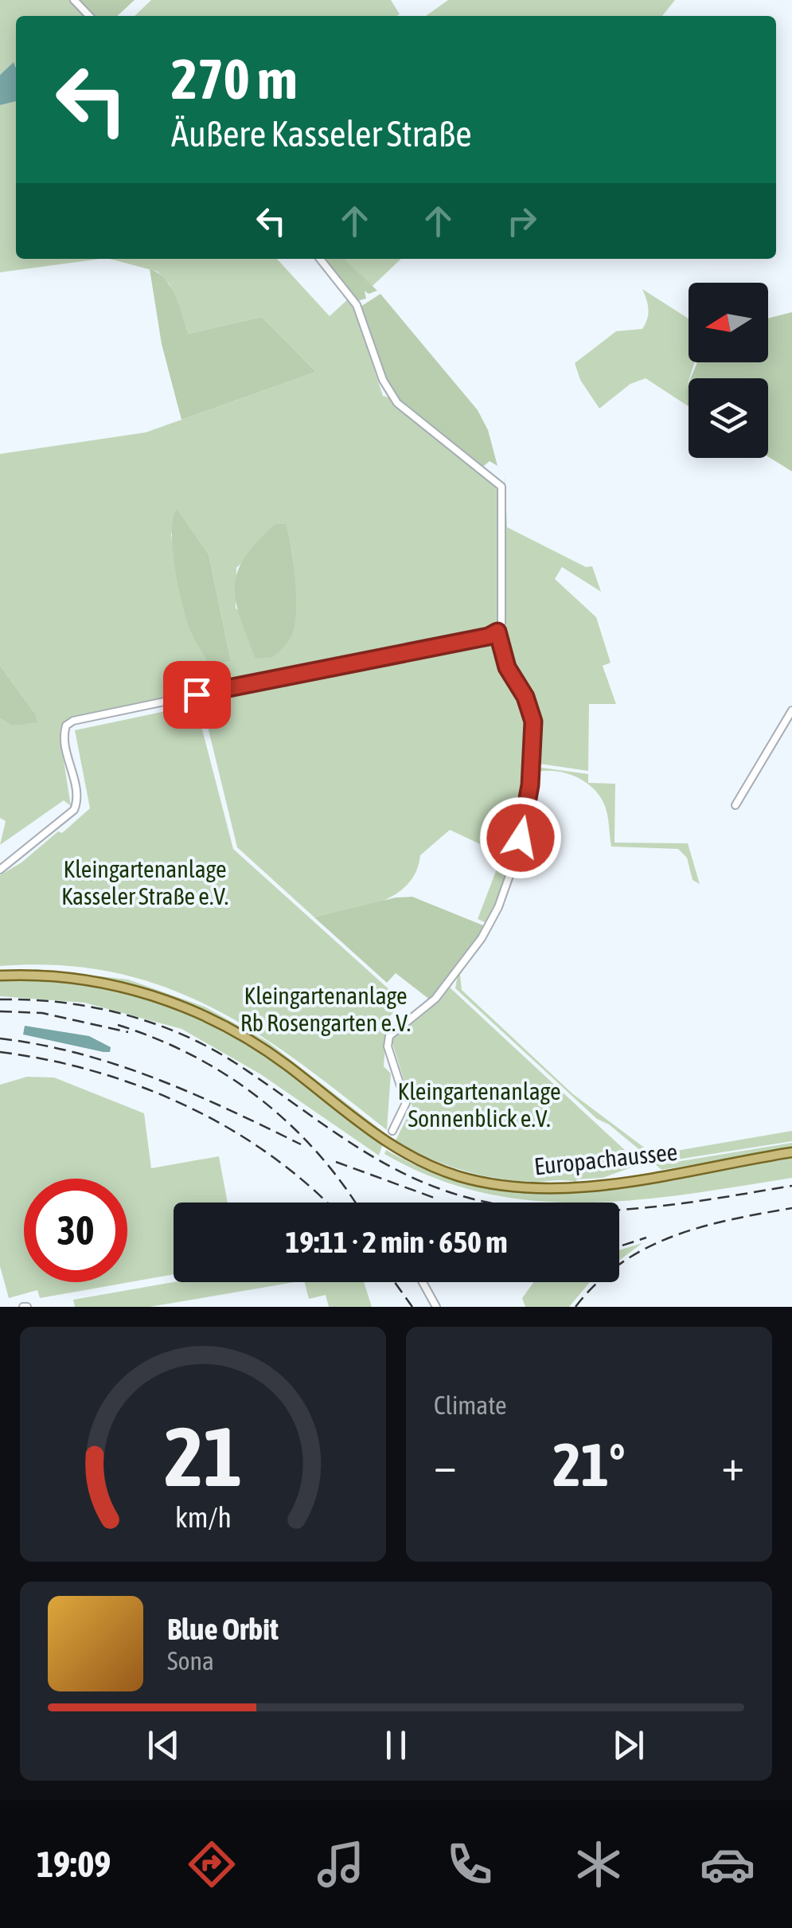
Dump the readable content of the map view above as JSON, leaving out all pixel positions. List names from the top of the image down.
{
  "streets": {
    "main road": ["Europachaussee"]
  },
  "parks": ["Kleingartenanlage Kasseler Straße e.V.", "Kleingartenanlage Rb Rosengarten e.V.", "Kleingartenanlage Sonnenblick e.V."],
  "north": "left",
  "page": {
    "turn": ["270 m", "Äußere Kasseler Straße"],
    "limit": "30",
    "trip": "19:11 · 2 min · 650 m",
    "tile": "Climate",
    "heat": ["−", "21°", "+"],
    "song": ["Blue Orbit", "Sona"],
    "tabs": "19:09",
    "gauge": ["21", "km/h"]
  }
}
